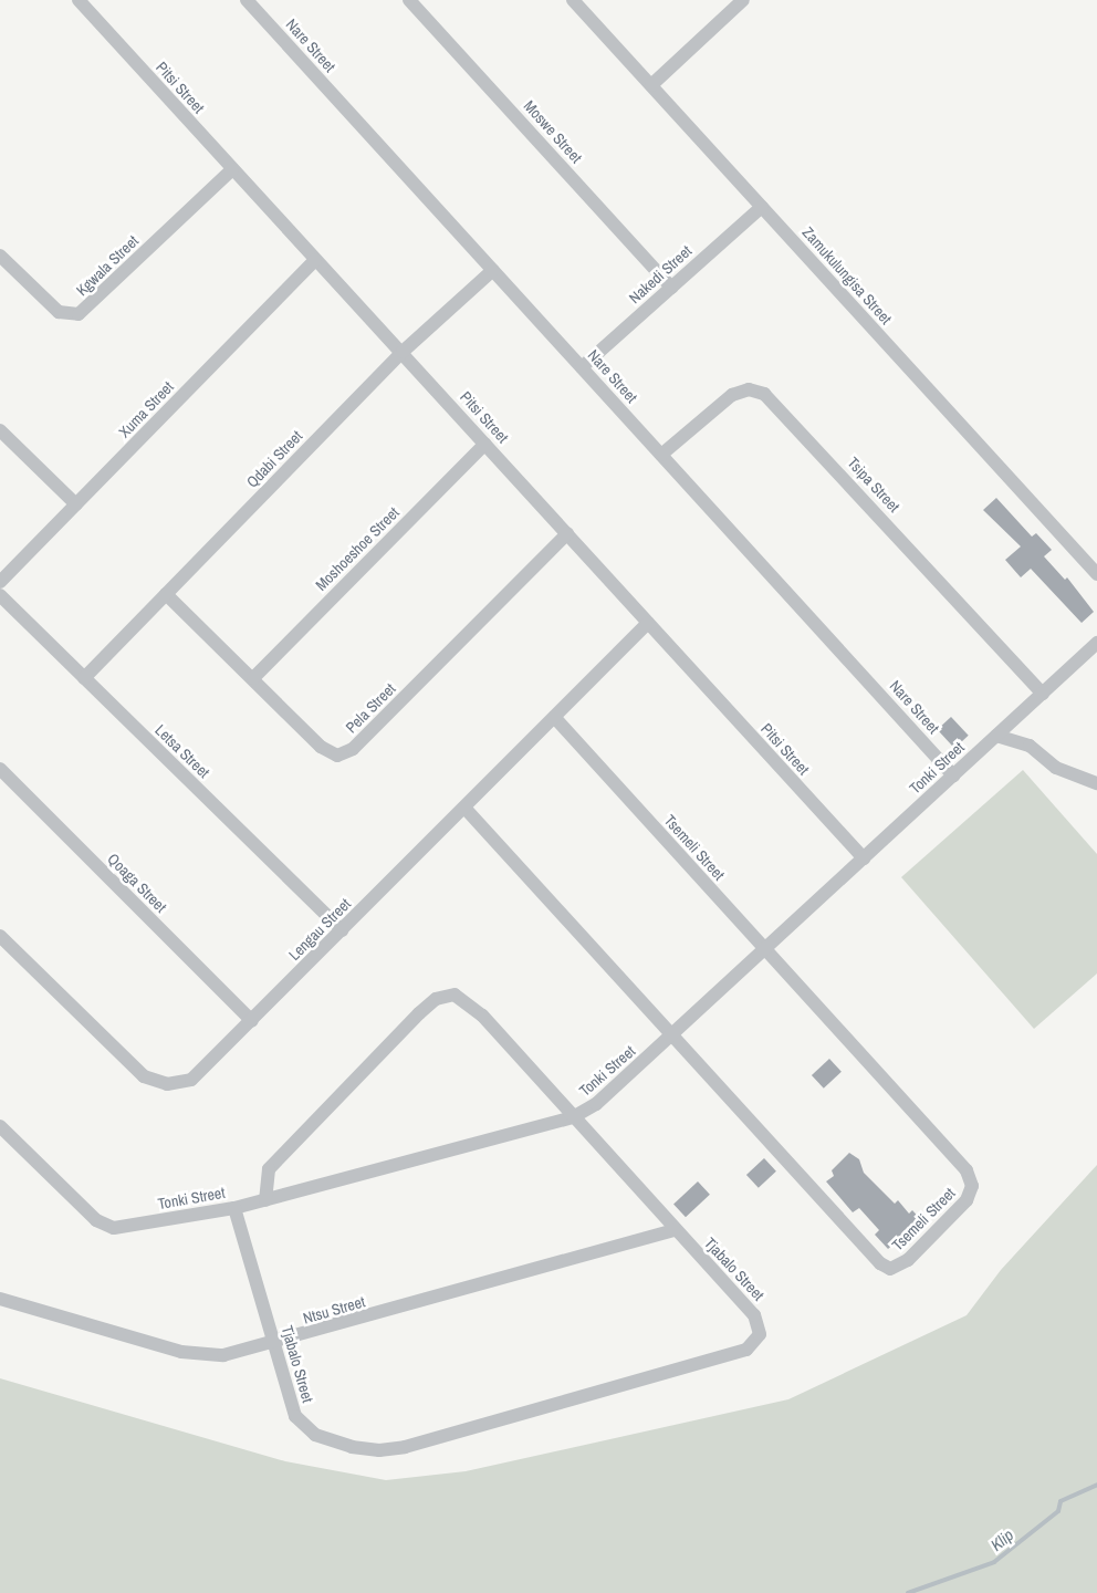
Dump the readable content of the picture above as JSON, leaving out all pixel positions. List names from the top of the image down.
{
  "streets": {
    "street": [
      "Nare Street",
      "Pitsi Street",
      "Moswe Street",
      "Kgwala Street",
      "Nakedi Street",
      "Zamukulungisa Street",
      "Xuma Street",
      "Qdabi Street",
      "Tsipa Street",
      "Moshoeshoe Street",
      "Pela Street",
      "Letsa Street",
      "Tonki Street",
      "Tsemeli Street",
      "Qoaga Street",
      "Lengau Street",
      "Tjabalo Street",
      "Ntsu Street"
    ]
  },
  "crossings": [
    ["Nare Street", "Nakedi Street"],
    ["Nare Street", "Qdabi Street"],
    ["Nare Street", "Tsipa Street"],
    ["Nare Street", "Tonki Street"],
    ["Pitsi Street", "Kgwala Street"],
    ["Pitsi Street", "Xuma Street"],
    ["Pitsi Street", "Qdabi Street"],
    ["Pitsi Street", "Moshoeshoe Street"],
    ["Pitsi Street", "Pela Street"],
    ["Pitsi Street", "Tonki Street"],
    ["Pitsi Street", "Lengau Street"],
    ["Moswe Street", "Nakedi Street"],
    ["Nakedi Street", "Zamukulungisa Street"],
    ["Qdabi Street", "Pela Street"],
    ["Qdabi Street", "Letsa Street"],
    ["Tsipa Street", "Tonki Street"],
    ["Moshoeshoe Street", "Pela Street"],
    ["Letsa Street", "Lengau Street"],
    ["Tonki Street", "Tsemeli Street"],
    ["Tonki Street", "Tjabalo Street"],
    ["Tsemeli Street", "Lengau Street"],
    ["Qoaga Street", "Lengau Street"],
    ["Tjabalo Street", "Ntsu Street"]
  ],
  "water": ["Klip"]
}
